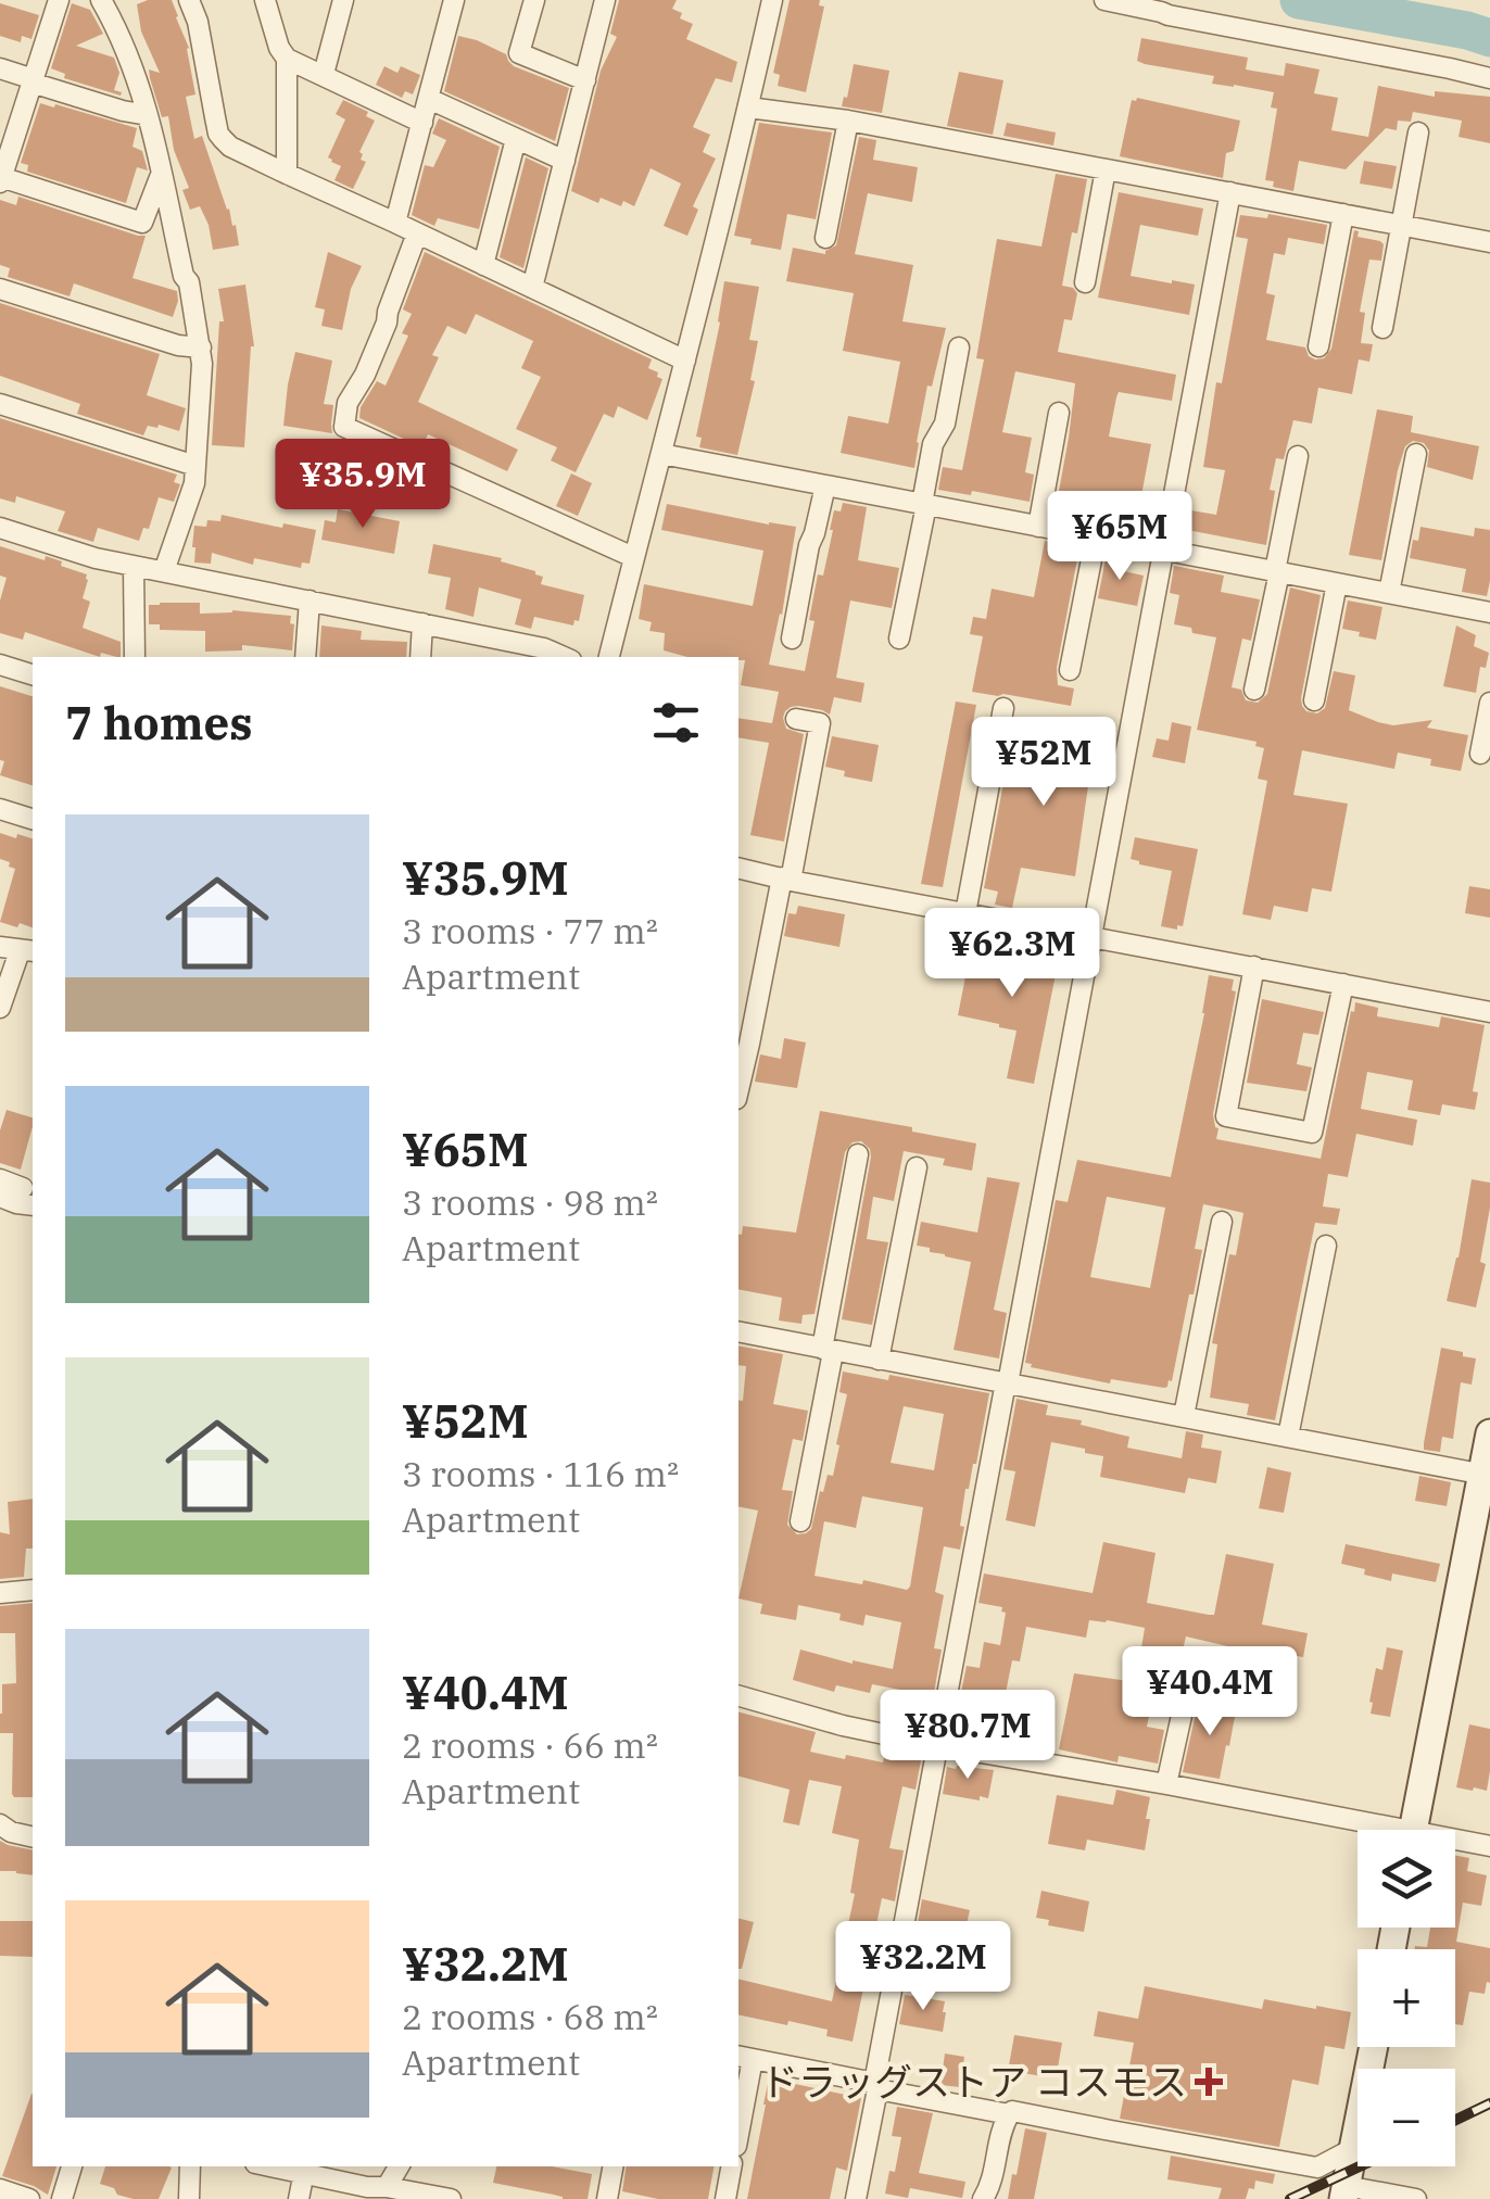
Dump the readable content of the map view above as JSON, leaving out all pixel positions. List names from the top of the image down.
{
  "places": {
    "health": ["ドラッグストア コスモス"]
  },
  "page": {
    "price": [
      "¥35.9M",
      "¥65M",
      "¥52M",
      "¥62.3M",
      "¥40.4M",
      "¥80.7M",
      "¥32.2M"
    ],
    "heading": "7 homes",
    "list": [
      {
        "name": "¥35.9M",
        "note": "3 rooms · 77 m² · Apartment"
      },
      {
        "name": "¥65M",
        "note": "3 rooms · 98 m² · Apartment"
      },
      {
        "name": "¥52M",
        "note": "3 rooms · 116 m² · Apartment"
      },
      {
        "name": "¥40.4M",
        "note": "2 rooms · 66 m² · Apartment"
      },
      {
        "name": "¥32.2M",
        "note": "2 rooms · 68 m² · Apartment"
      }
    ],
    "map_buttons": ["+", "−"]
  }
}
